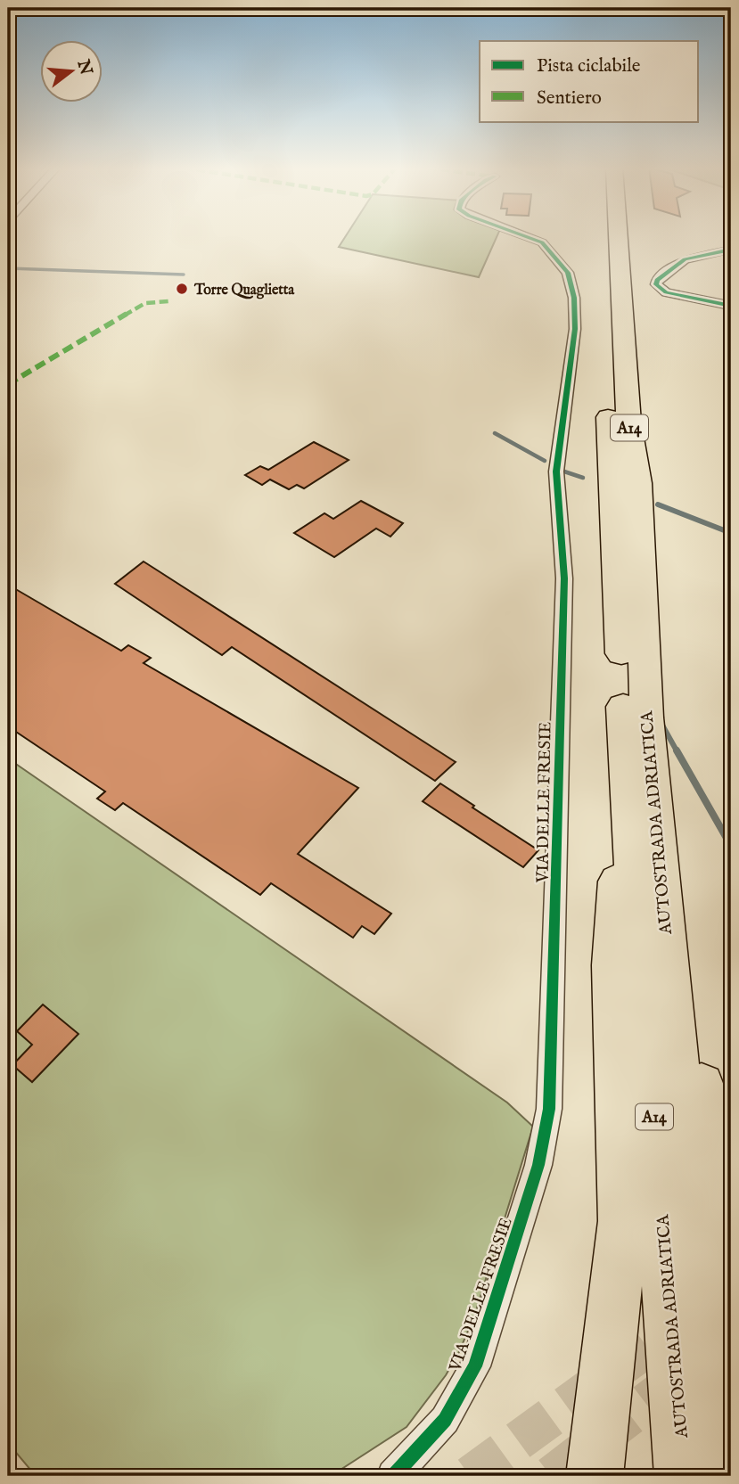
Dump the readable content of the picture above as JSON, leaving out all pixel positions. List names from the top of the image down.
{
  "streets": {
    "highway": ["A14", "AUTOSTRADA ADRIATICA"],
    "street": ["VIA DELLE FRESIE"]
  },
  "crossings": [
    ["A14", "AUTOSTRADA ADRIATICA"]
  ],
  "places": ["Torre Quaglietta"],
  "legend": ["Pista ciclabile", "Sentiero"],
  "north": "right"
}
